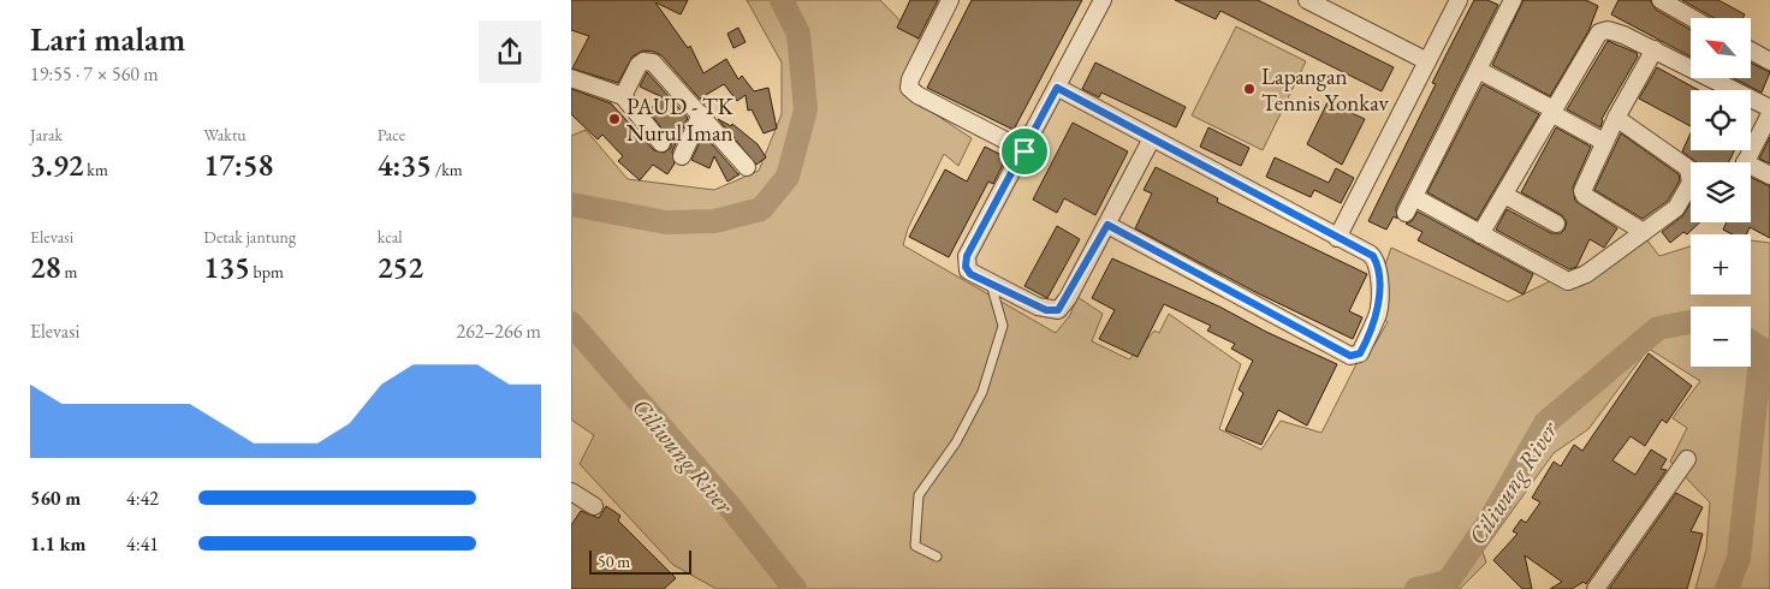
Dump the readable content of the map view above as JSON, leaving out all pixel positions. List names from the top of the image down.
{
  "water": ["Ciliwung River"],
  "places": ["Lapangan Tennis Yonkav", "PAUD - TK Nurul Iman"],
  "scale_bar": "50 m",
  "north": "top left",
  "page": {
    "heading": ["Lari malam", "19:55 · 7 × 560 m"],
    "map_buttons": ["+", "−"],
    "stats": [
      ["Jarak", "3.92 km"],
      ["Waktu", "17:58"],
      ["Pace", "4:35 /km"],
      ["Elevasi", "28 m"],
      ["Detak jantung", "135 bpm"],
      ["kcal", "252"]
    ],
    "chart": ["Elevasi", "262–266 m"],
    "list": [
      {
        "name": "560 m",
        "note": "4:42"
      },
      {
        "name": "1.1 km",
        "note": "4:41"
      }
    ],
    "scale": "50 m"
  }
}
